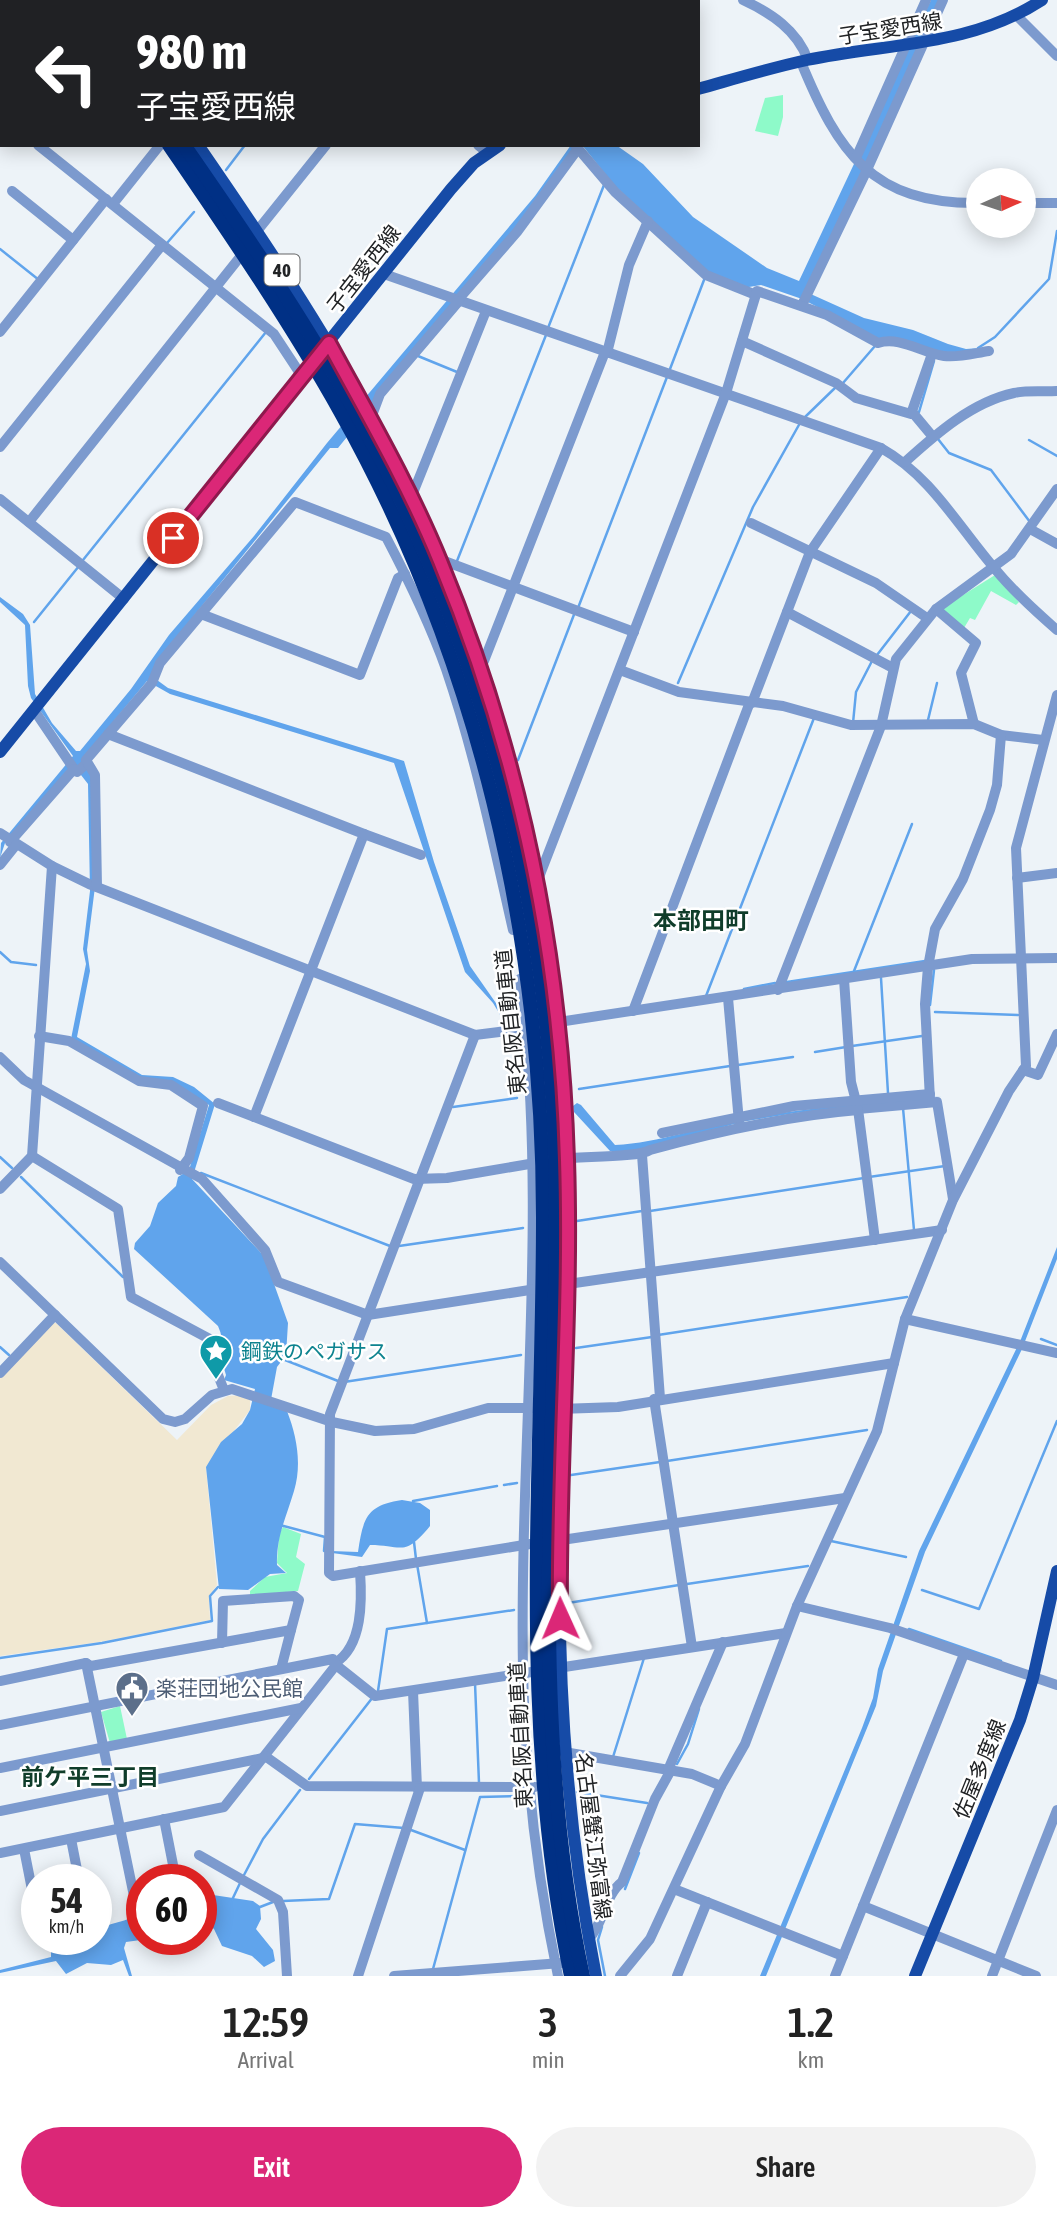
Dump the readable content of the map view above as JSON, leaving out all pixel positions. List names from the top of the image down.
{
  "streets": {
    "highway": ["東名阪自動車道"],
    "main road": [
      "子宝愛西線",
      "40",
      "佐屋多度線",
      "名古屋蟹江弥富線"
    ]
  },
  "crossings": [
    ["子宝愛西線", "名古屋蟹江弥富線"]
  ],
  "districts": ["本部田町", "前ケ平三丁目"],
  "places": {
    "place": ["鋼鉄のペガサス"],
    "public building": ["楽荘団地公民館"]
  },
  "north": "right",
  "page": {
    "turn": ["980 m", "子宝愛西線"],
    "speed": "54 km/h",
    "limit": "60",
    "eta": [
      "12:59",
      "Arrival",
      "3",
      "min",
      "1.2",
      "km"
    ],
    "buttons": ["Exit", "Share"]
  }
}
